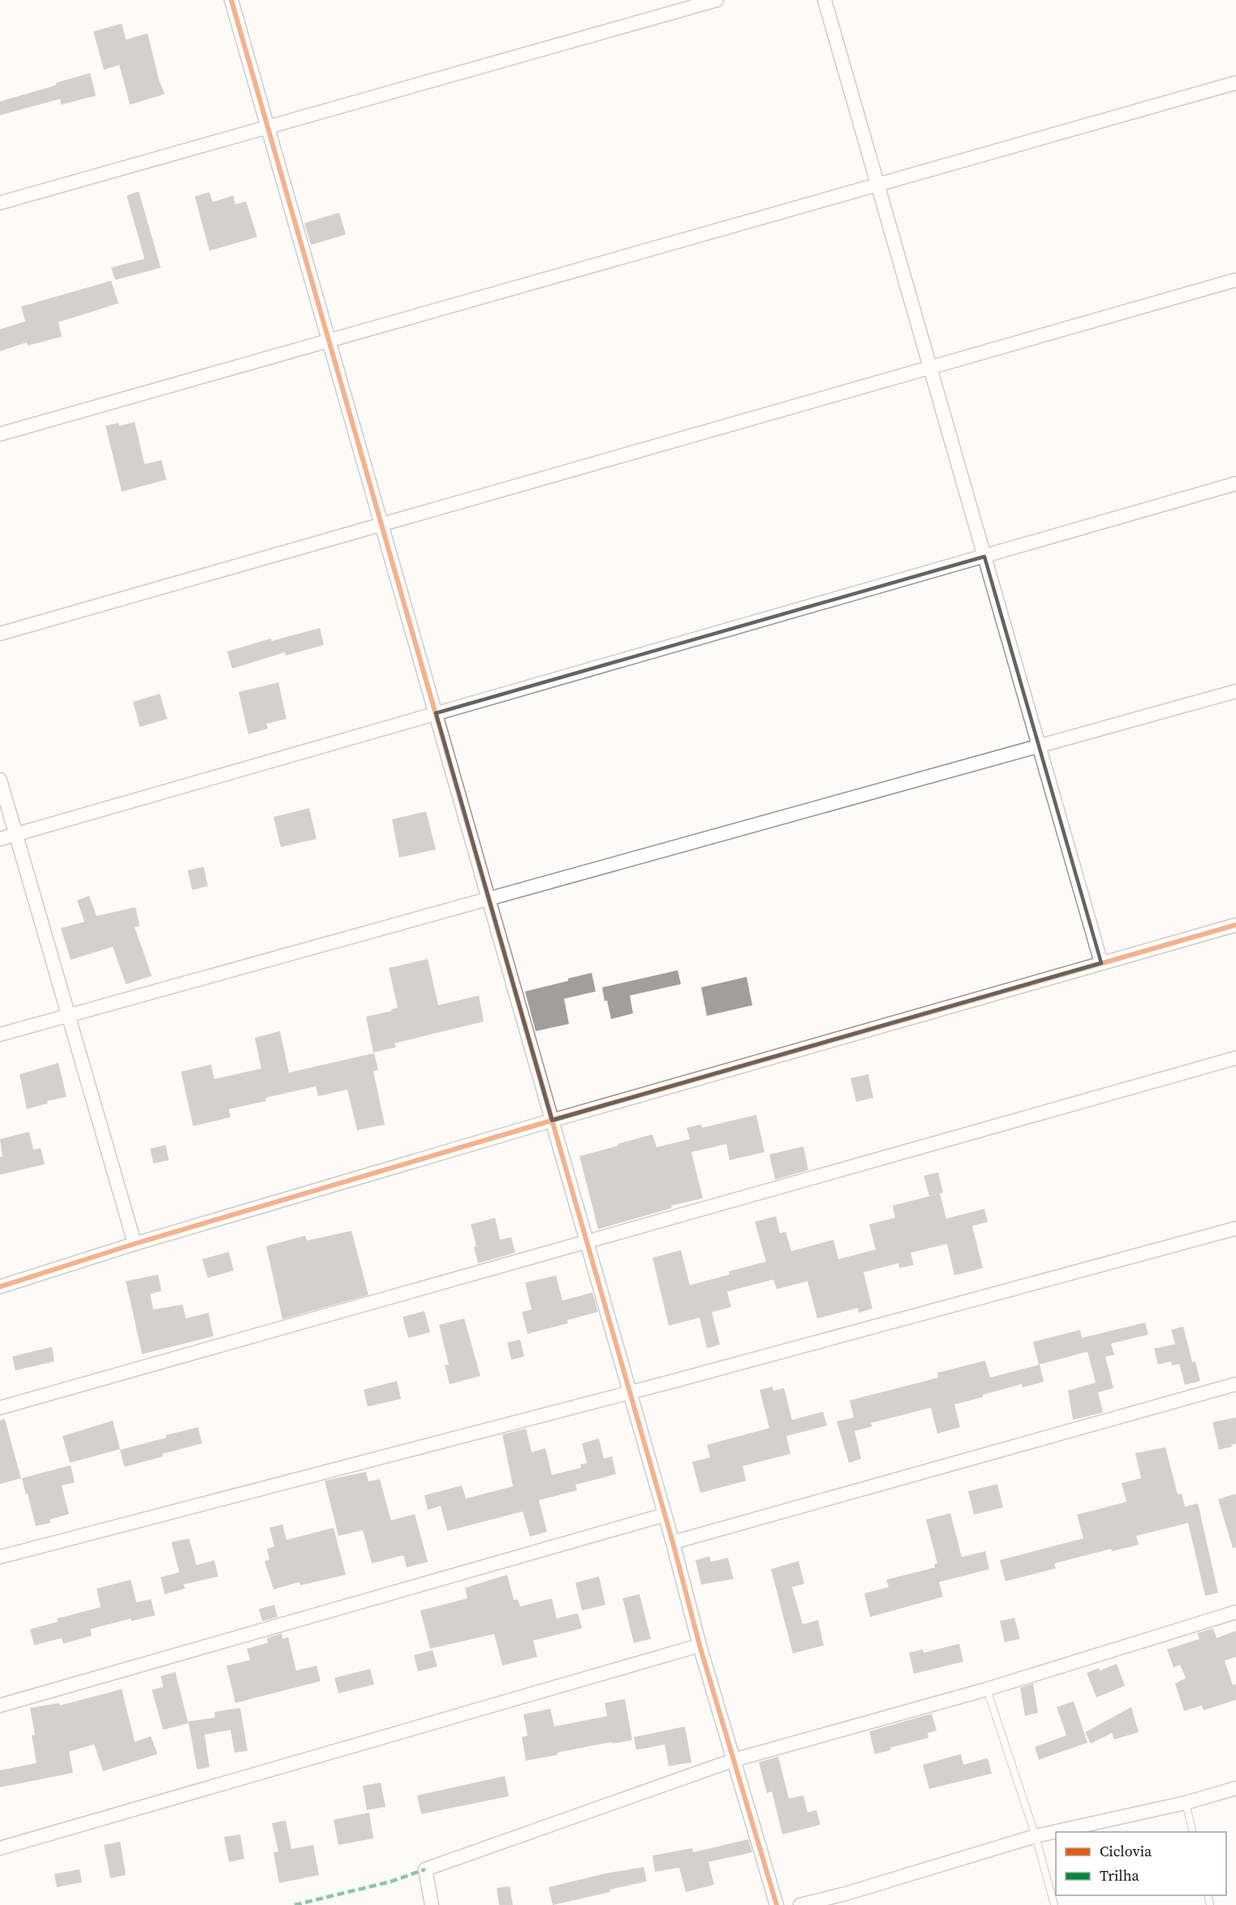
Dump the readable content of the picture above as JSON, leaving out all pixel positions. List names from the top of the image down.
{
  "legend": ["Ciclovia", "Trilha"]
}
